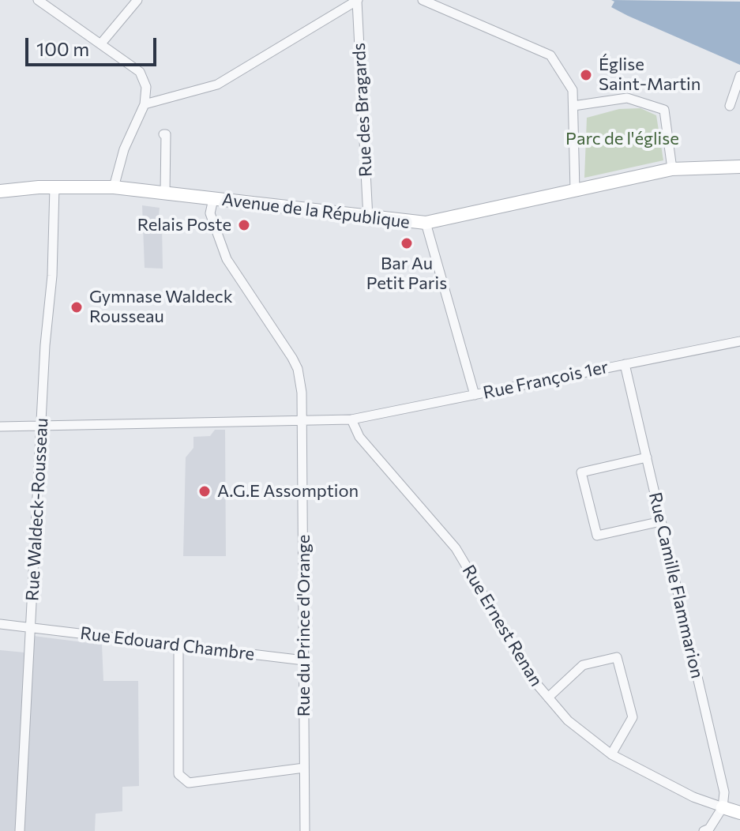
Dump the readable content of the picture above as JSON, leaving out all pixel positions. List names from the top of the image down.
{
  "streets": {
    "main road": ["Avenue de la République"],
    "street": [
      "Rue des Bragards",
      "Rue François 1er",
      "Rue Waldeck-Rousseau",
      "Rue Camille Flammarion",
      "Rue du Prince d'Orange",
      "Rue Ernest Renan",
      "Rue Edouard Chambre"
    ]
  },
  "crossings": [
    ["Rue des Bragards", "Avenue de la République"],
    ["Avenue de la République", "Rue Waldeck-Rousseau"],
    ["Avenue de la République", "Rue du Prince d'Orange"],
    ["Rue François 1er", "Rue Camille Flammarion"],
    ["Rue François 1er", "Rue du Prince d'Orange"],
    ["Rue François 1er", "Rue Ernest Renan"],
    ["Rue Waldeck-Rousseau", "Rue Edouard Chambre"],
    ["Rue Camille Flammarion", "Rue Ernest Renan"],
    ["Rue du Prince d'Orange", "Rue Edouard Chambre"]
  ],
  "parks": ["Parc de l'église"],
  "places": [
    "Église Saint-Martin",
    "Relais Poste",
    "Bar Au Petit Paris",
    "Gymnase Waldeck Rousseau",
    "A.G.E Assomption"
  ],
  "scale_bar": "100 m"
}
